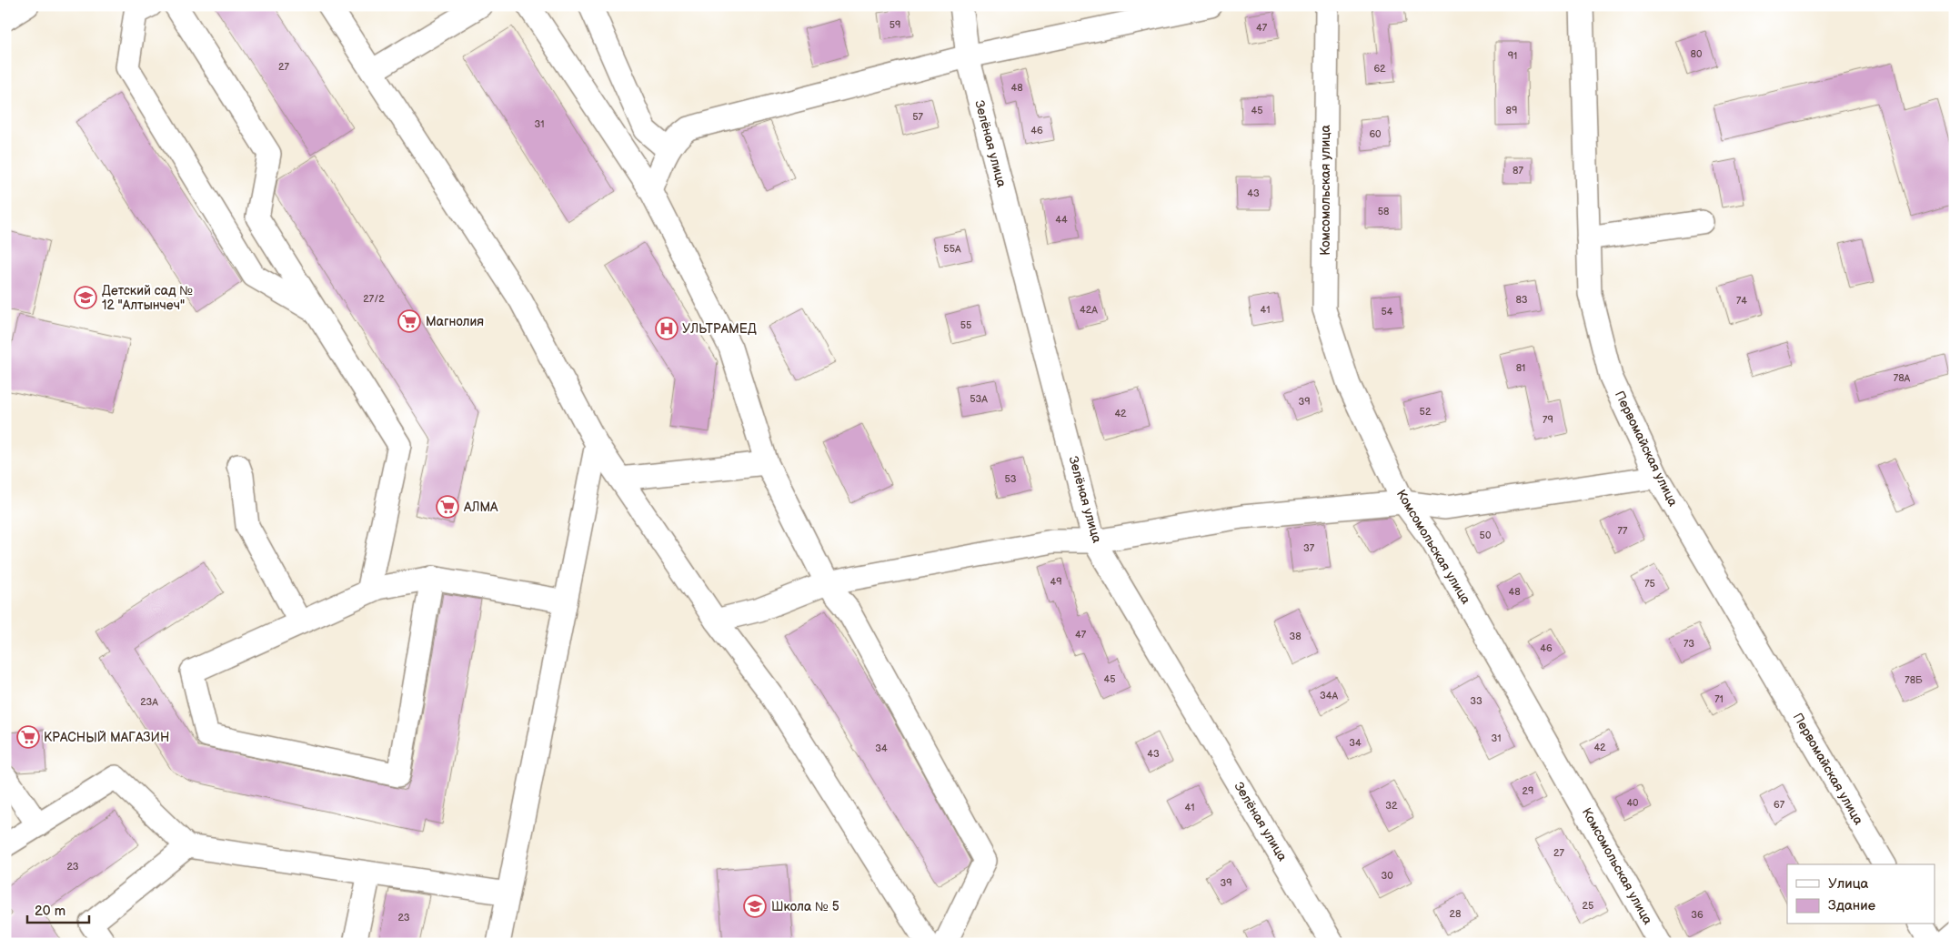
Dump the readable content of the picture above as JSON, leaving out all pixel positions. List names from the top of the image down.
{
  "streets": {
    "street": ["Зелёная улица", "Комсомольская улица", "Первомайская улица"]
  },
  "places": {
    "school or university": ["Детский сад № 12 \"Алтынчеч\"", "Школа № 5"],
    "supermarket": ["Магнолия", "АЛМА", "КРАСНЫЙ МАГАЗИН"],
    "hospital": ["УЛЬТРАМЕД"]
  },
  "house_numbers": [
    "59",
    "47",
    "80",
    "91",
    "27",
    "62",
    "48",
    "45",
    "89",
    "57",
    "31",
    "46",
    "60",
    "87",
    "43",
    "58",
    "44",
    "55А",
    "27/2",
    "83",
    "74",
    "42А",
    "41",
    "54",
    "55",
    "81",
    "78А",
    "53А",
    "39",
    "52",
    "42",
    "79",
    "53",
    "77",
    "50",
    "37",
    "49",
    "75",
    "48",
    "47",
    "38",
    "73",
    "46",
    "45",
    "78Б",
    "34А",
    "71",
    "33",
    "23А",
    "31",
    "34",
    "42",
    "34",
    "43",
    "29",
    "40",
    "67",
    "32",
    "41",
    "27",
    "23",
    "30",
    "39",
    "25",
    "28",
    "36",
    "23"
  ],
  "legend": ["Улица", "Здание"],
  "scale_bar": "20 m"
}
